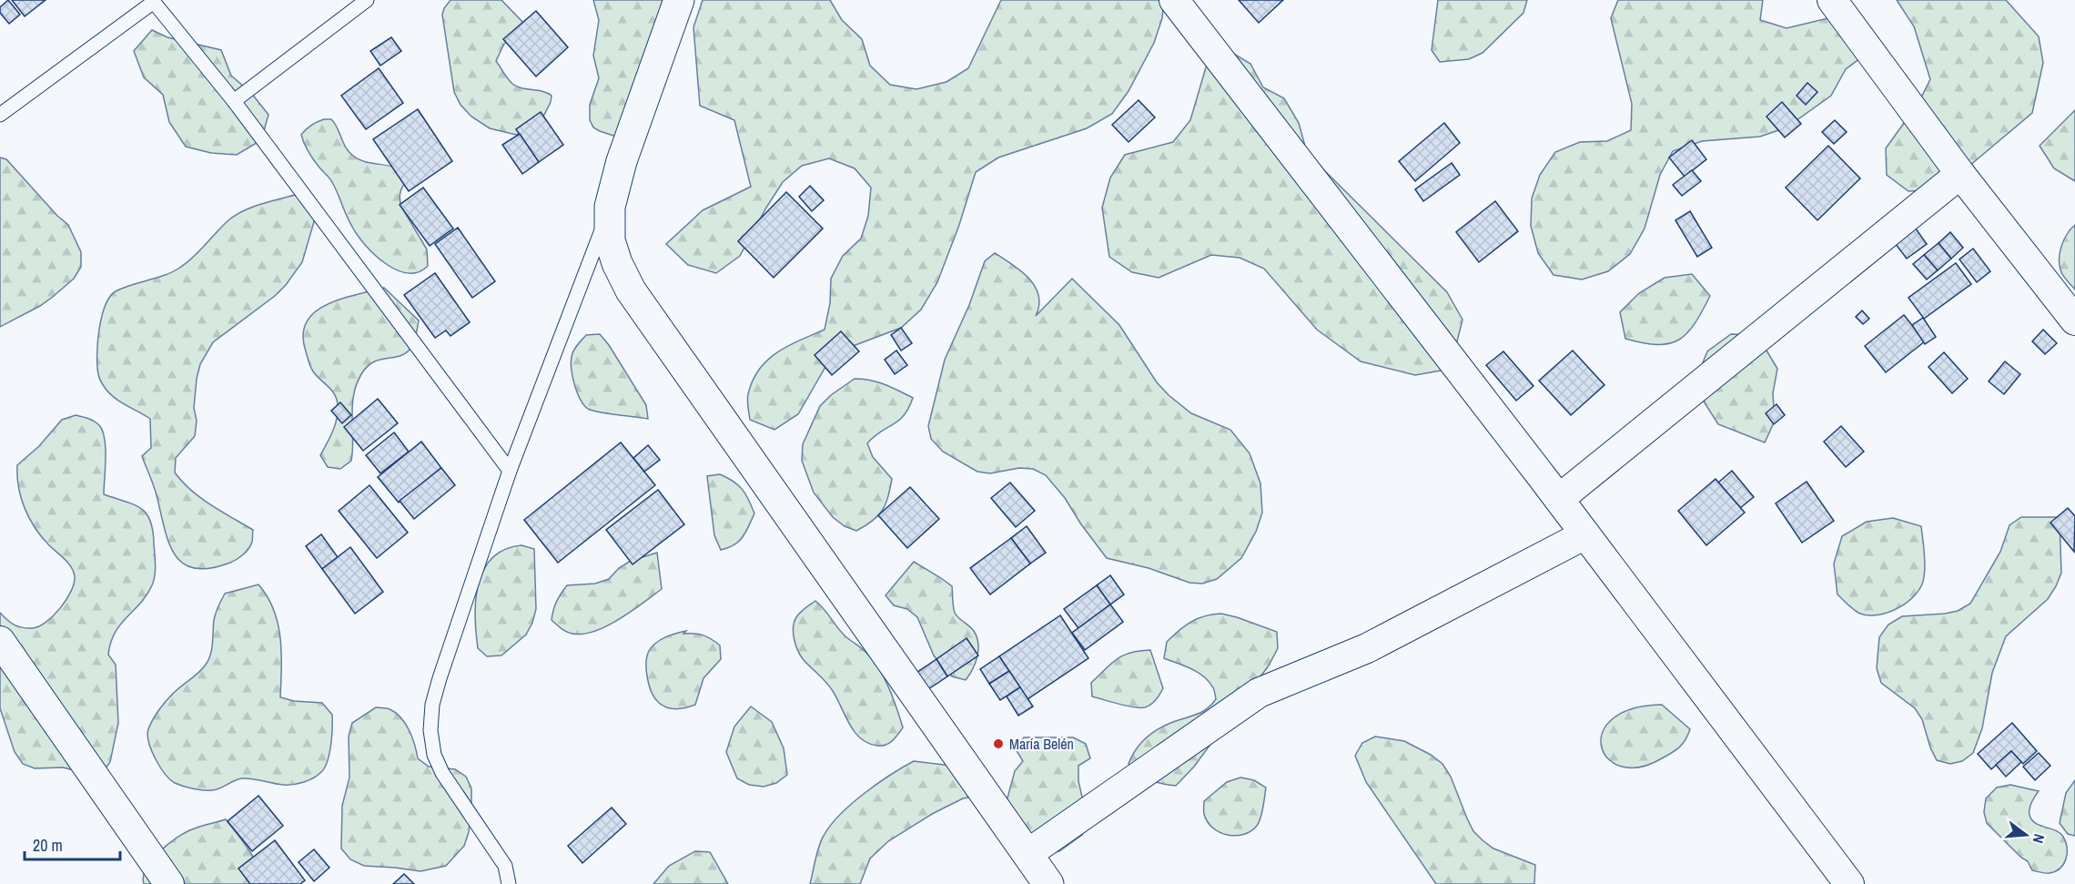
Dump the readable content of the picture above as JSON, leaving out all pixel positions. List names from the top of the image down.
{
  "places": ["María Belén"],
  "scale_bar": "20 m",
  "north": "right"
}
